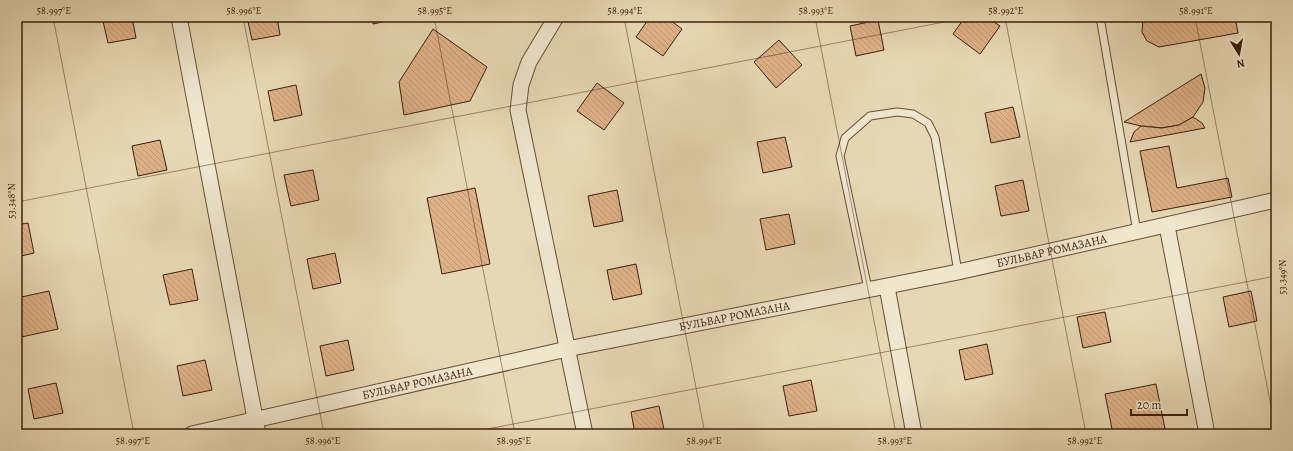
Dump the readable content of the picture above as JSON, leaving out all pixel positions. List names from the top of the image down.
{
  "streets": {
    "street": ["БУЛЬВАР РОМАЗАНА"]
  },
  "scale_bar": "20 m",
  "north": "bottom",
  "coordinates": [
    "58.997°E",
    "58.996°E",
    "58.995°E",
    "58.994°E",
    "58.993°E",
    "58.992°E",
    "58.991°E",
    "53.348°N",
    "53.349°N"
  ]
}
